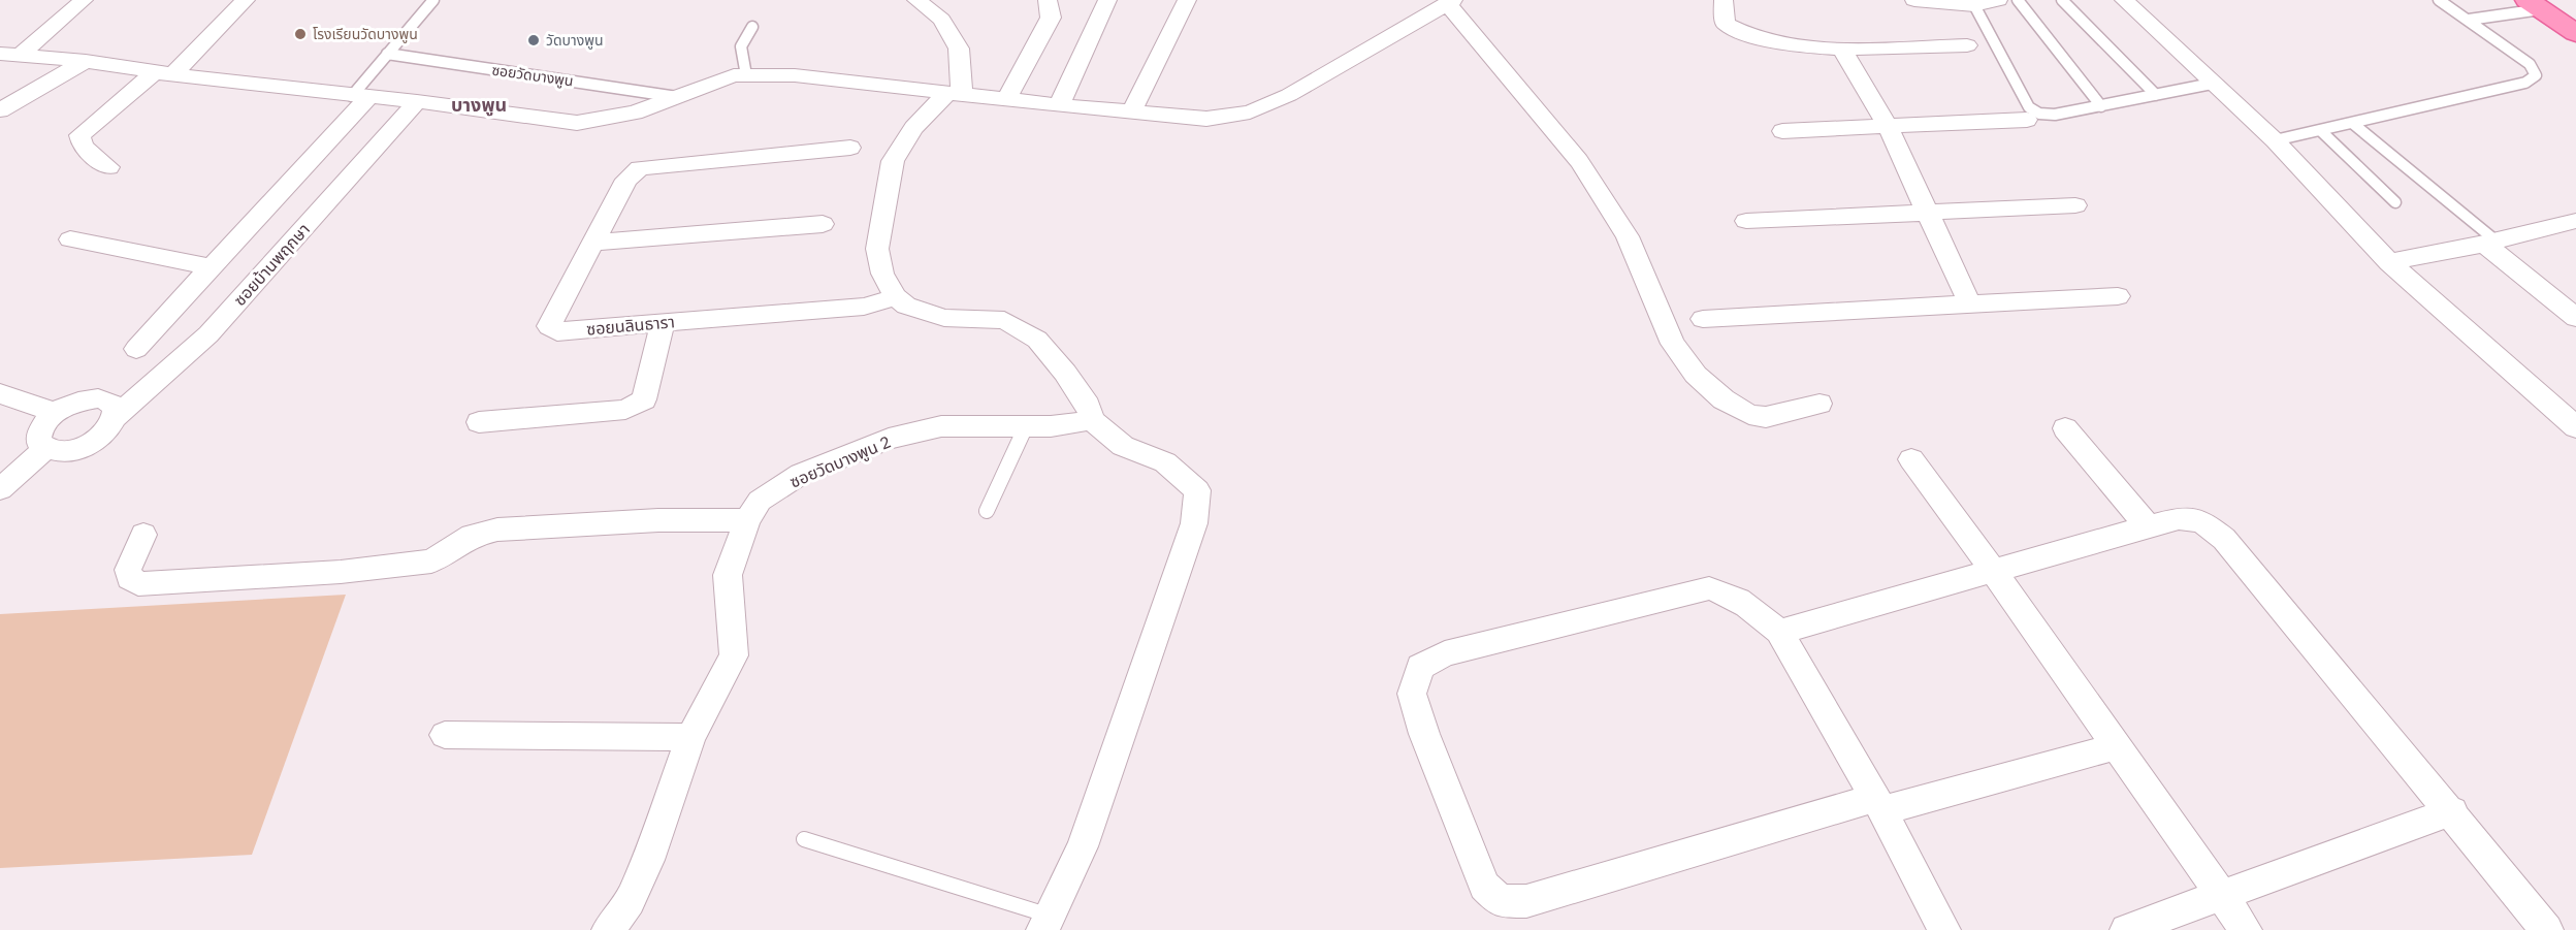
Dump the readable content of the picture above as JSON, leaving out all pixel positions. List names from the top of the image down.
{
  "streets": {
    "street": ["ซอยบ้านพฤกษา", "ซอยนลินธารา", "ซอยวัดบางพูน 2"],
    "lane": ["ซอยวัดบางพูน"]
  },
  "districts": ["บางพูน"],
  "places": ["โรงเรียนวัดบางพูน", "วัดบางพูน"]
}
